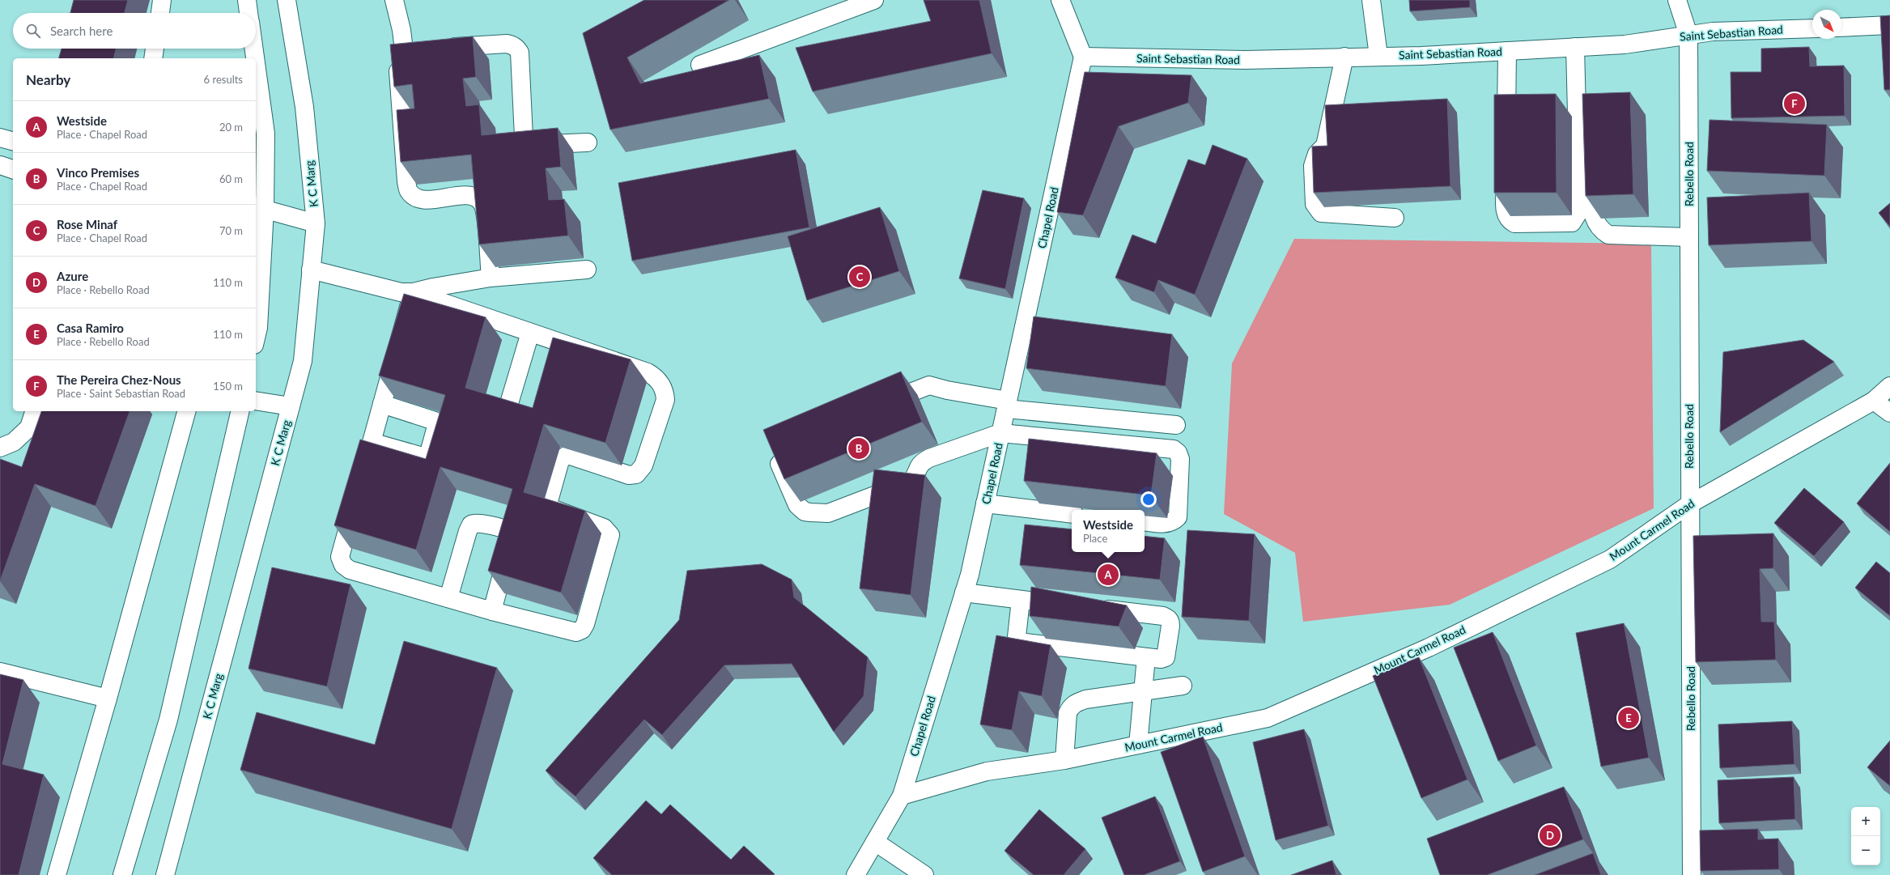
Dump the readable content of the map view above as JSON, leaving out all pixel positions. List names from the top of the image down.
{
  "streets": {
    "street": [
      "Saint Sebastian Road",
      "Rebello Road",
      "K C Marg",
      "Chapel Road",
      "Mount Carmel Road"
    ]
  },
  "crossings": [
    ["Saint Sebastian Road", "Rebello Road"],
    ["Saint Sebastian Road", "Chapel Road"],
    ["Rebello Road", "Mount Carmel Road"],
    ["Chapel Road", "Mount Carmel Road"]
  ],
  "north": "bottom right",
  "page": {
    "search": "Search here",
    "heading": ["Nearby", "6 results"],
    "pins": [
      "F",
      "C",
      "B",
      "A",
      "E",
      "D"
    ],
    "list": [
      {
        "mark": "A",
        "name": "Westside",
        "note": "Place · Chapel Road",
        "value": "20 m"
      },
      {
        "mark": "B",
        "name": "Vinco Premises",
        "note": "Place · Chapel Road",
        "value": "60 m"
      },
      {
        "mark": "C",
        "name": "Rose Minaf",
        "note": "Place · Chapel Road",
        "value": "70 m"
      },
      {
        "mark": "D",
        "name": "Azure",
        "note": "Place · Rebello Road",
        "value": "110 m"
      },
      {
        "mark": "E",
        "name": "Casa Ramiro",
        "note": "Place · Rebello Road",
        "value": "110 m"
      },
      {
        "mark": "F",
        "name": "The Pereira Chez-Nous",
        "note": "Place · Saint Sebastian Road",
        "value": "150 m"
      }
    ],
    "popup": ["Westside", "Place"],
    "map_buttons": ["+", "−"]
  }
}
